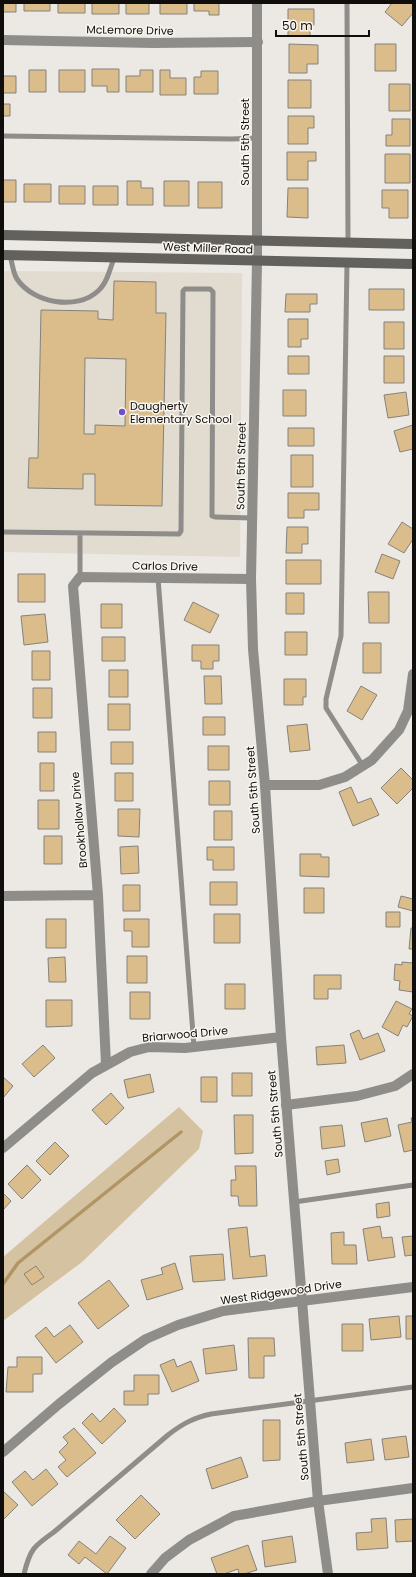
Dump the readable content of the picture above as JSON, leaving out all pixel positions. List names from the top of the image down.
{
  "streets": {
    "main road": ["West Miller Road"],
    "street": [
      "McLemore Drive",
      "South 5th Street",
      "Carlos Drive",
      "Brookhollow Drive",
      "Briarwood Drive",
      "West Ridgewood Drive"
    ]
  },
  "crossings": [
    ["McLemore Drive", "South 5th Street"],
    ["South 5th Street", "West Miller Road"],
    ["South 5th Street", "Carlos Drive"],
    ["South 5th Street", "Briarwood Drive"],
    ["South 5th Street", "West Ridgewood Drive"],
    ["Carlos Drive", "Brookhollow Drive"],
    ["Brookhollow Drive", "Briarwood Drive"]
  ],
  "places": ["Daugherty Elementary School"],
  "scale_bar": "50 m"
}
